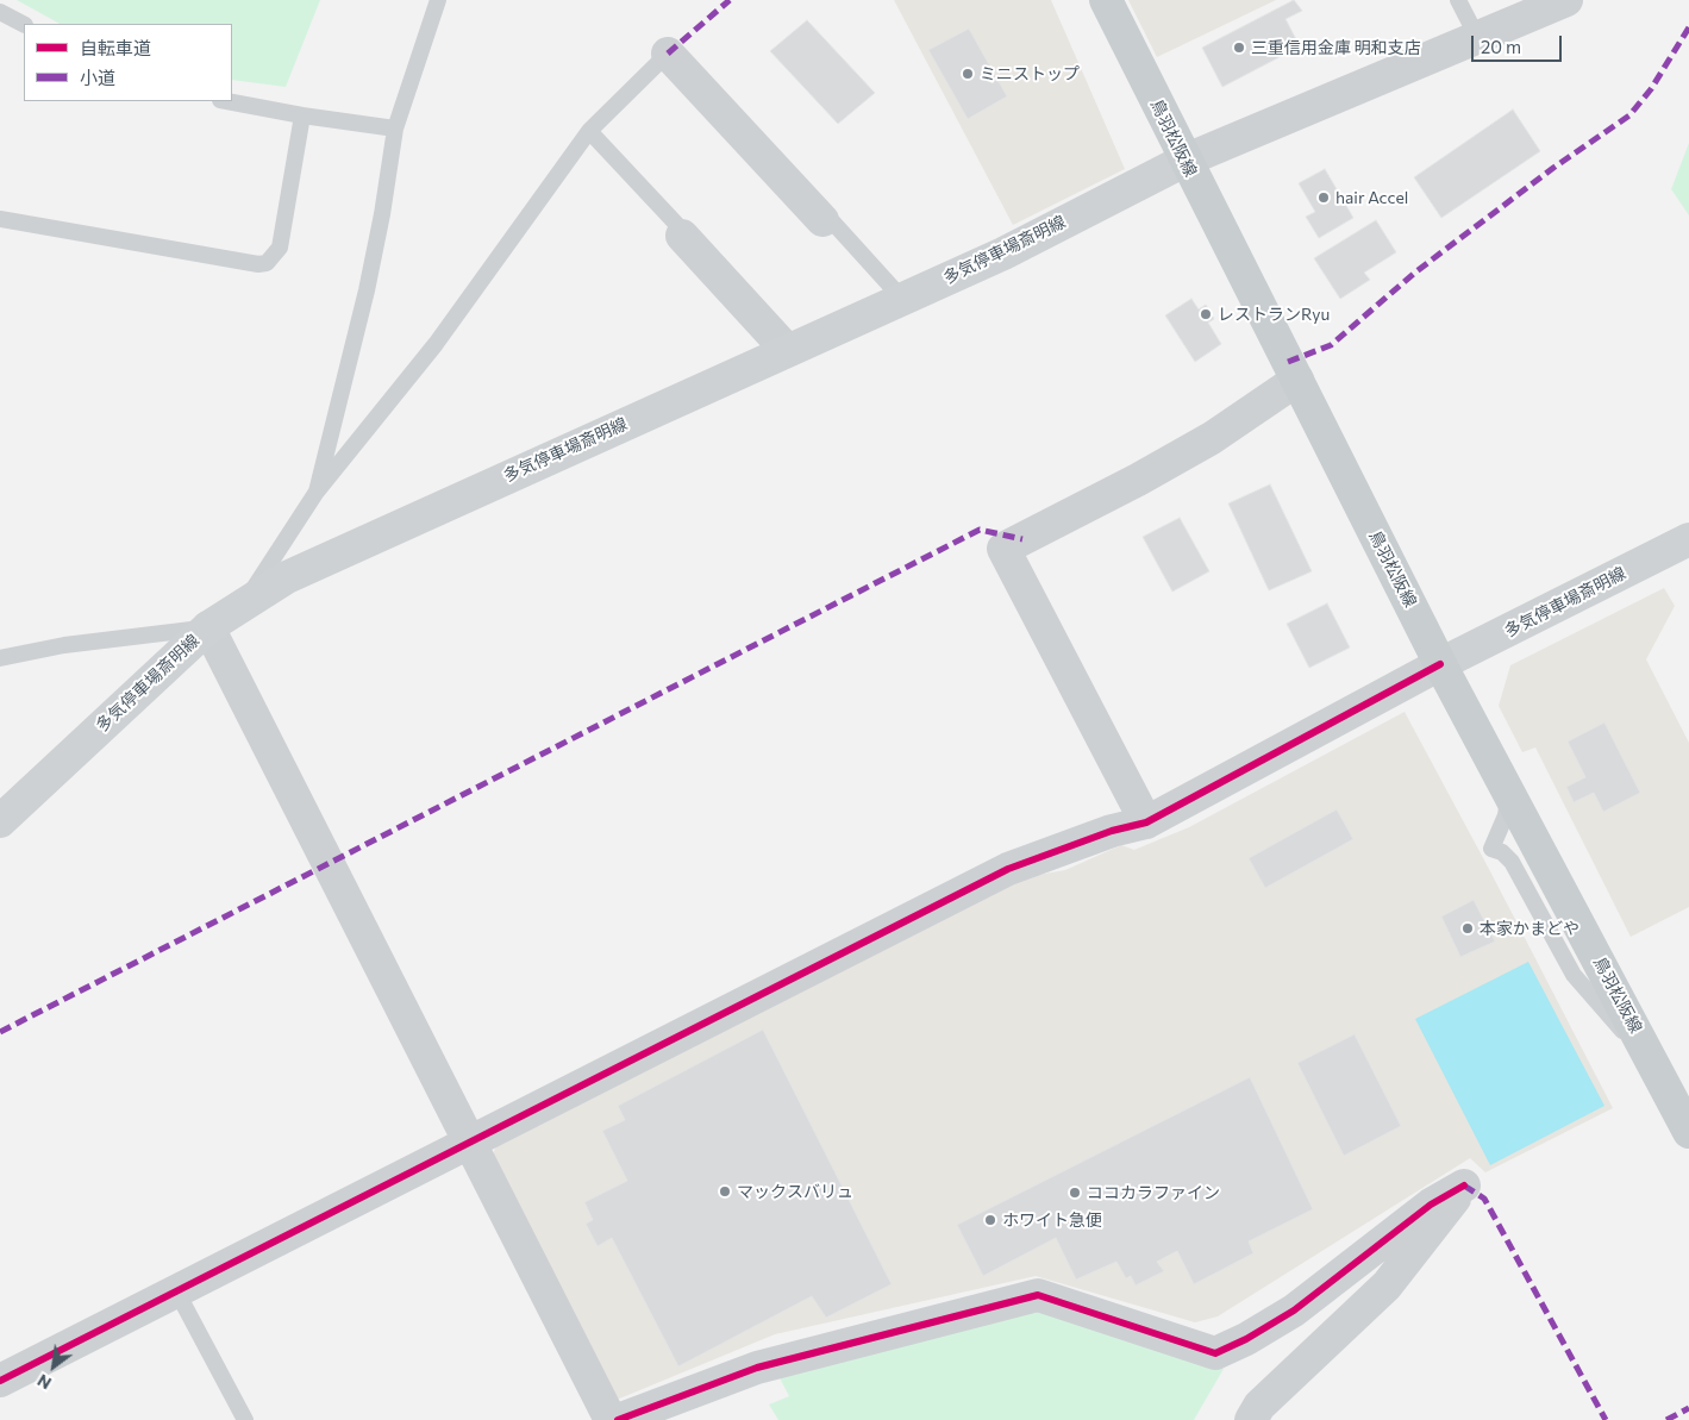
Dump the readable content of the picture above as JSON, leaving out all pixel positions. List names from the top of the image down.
{
  "streets": {
    "main road": ["鳥羽松阪線", "多気停車場斎明線"]
  },
  "crossings": [
    ["鳥羽松阪線", "多気停車場斎明線"]
  ],
  "places": [
    "三重信用金庫 明和支店",
    "ミニストップ",
    "hair Accel",
    "レストランRyu",
    "本家かまどや",
    "マックスバリュ",
    "ココカラファイン",
    "ホワイト急便"
  ],
  "legend": ["自転車道", "小道"],
  "scale_bar": "20 m",
  "north": "bottom left"
}
